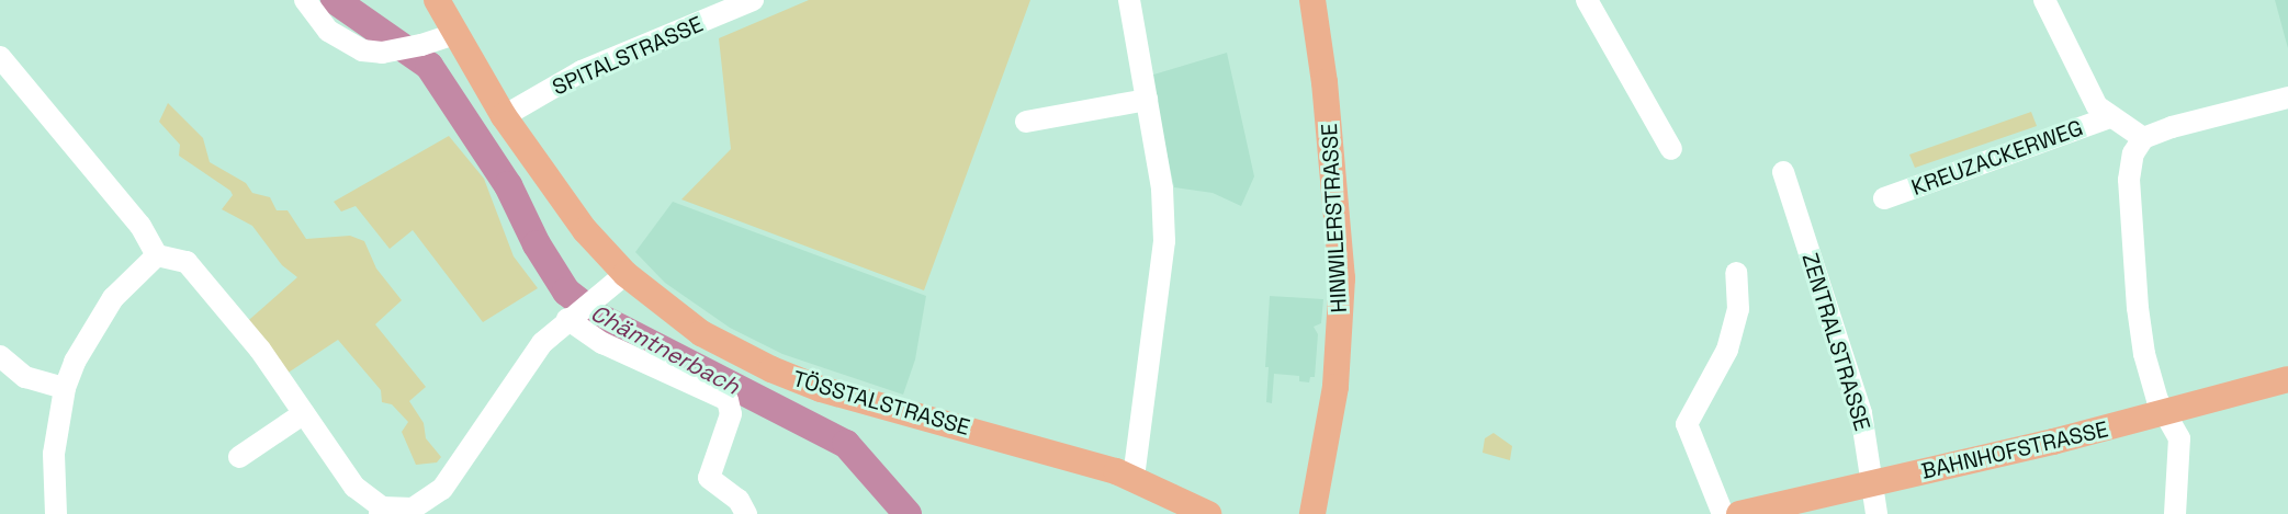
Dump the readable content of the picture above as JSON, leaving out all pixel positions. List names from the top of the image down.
{
  "streets": {
    "main road": ["HINWILERSTRASSE", "TÖSSTALSTRASSE", "BAHNHOFSTRASSE"],
    "street": ["SPITALSTRASSE", "KREUZACKERWEG", "ZENTRALSTRASSE"]
  },
  "crossings": [
    ["SPITALSTRASSE", "TÖSSTALSTRASSE"],
    ["ZENTRALSTRASSE", "BAHNHOFSTRASSE"]
  ],
  "water": ["Chämtnerbach"]
}
